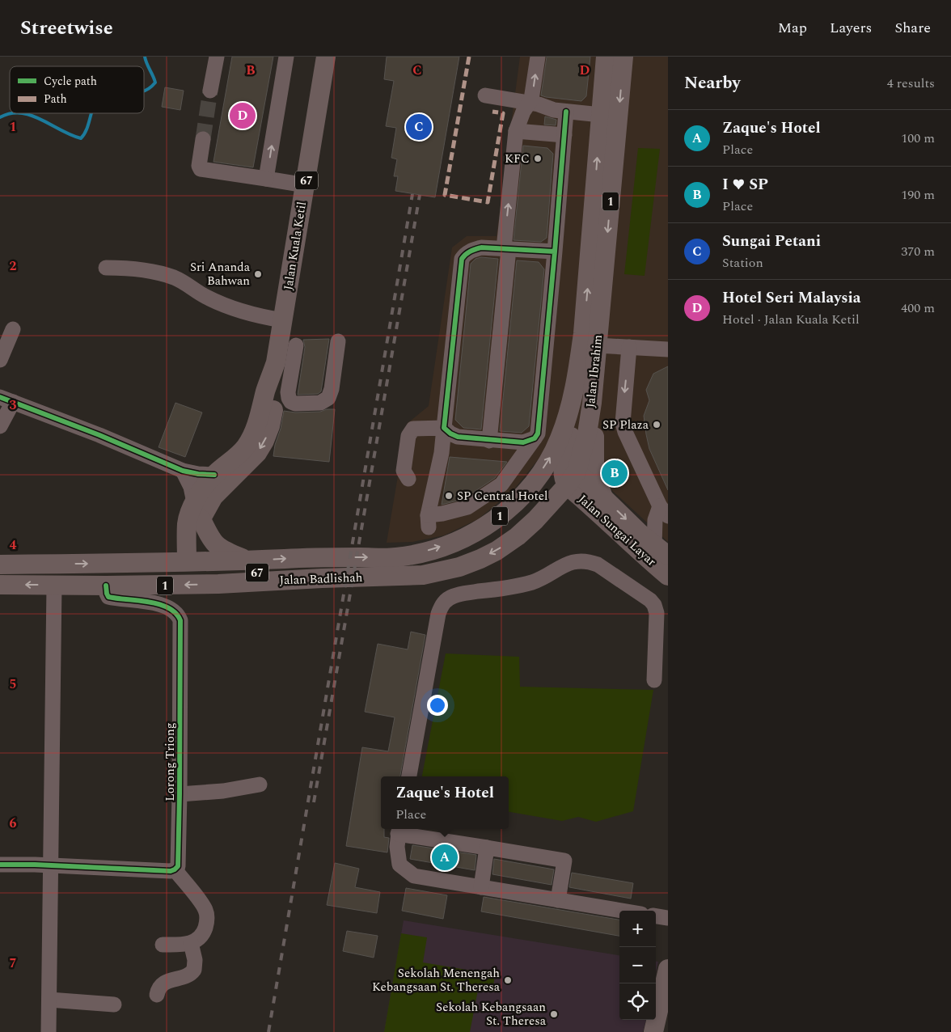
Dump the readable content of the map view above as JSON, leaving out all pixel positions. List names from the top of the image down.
{
  "streets": {
    "main road": [
      "67",
      "1",
      "Jalan Kuala Ketil",
      "Jalan Ibrahim",
      "Jalan Sungai Layar",
      "Jalan Badlishah"
    ],
    "street": ["Lorong Triong"]
  },
  "crossings": [
    ["67", "Jalan Kuala Ketil"],
    ["67", "Jalan Badlishah"],
    ["Jalan Kuala Ketil", "Jalan Badlishah"],
    ["Jalan Ibrahim", "Jalan Sungai Layar"],
    ["Jalan Ibrahim", "Jalan Badlishah"],
    ["Jalan Badlishah", "Lorong Triong"]
  ],
  "places": [
    "KFC",
    "Sri Ananda Bahwan",
    "SP Plaza",
    "SP Central Hotel",
    "Sekolah Menengah Kebangsaan St. Theresa",
    "Sekolah Kebangsaan St. Theresa"
  ],
  "legend": ["Cycle path", "Path"],
  "page": {
    "header": "Streetwise",
    "nav": ["Map", "Layers", "Share"],
    "heading": ["Nearby", "4 results"],
    "pins": [
      "D",
      "C",
      "B",
      "A"
    ],
    "list": [
      {
        "mark": "A",
        "name": "Zaque's Hotel",
        "note": "Place",
        "value": "100 m"
      },
      {
        "mark": "B",
        "name": "I ♥ SP",
        "note": "Place",
        "value": "190 m"
      },
      {
        "mark": "C",
        "name": "Sungai Petani",
        "note": "Station",
        "value": "370 m"
      },
      {
        "mark": "D",
        "name": "Hotel Seri Malaysia",
        "note": "Hotel · Jalan Kuala Ketil",
        "value": "400 m"
      }
    ],
    "popup": ["Zaque's Hotel", "Place"],
    "map_buttons": ["+", "−"]
  },
  "grid": {
    "columns": ["B", "C", "D"],
    "rows": [
      "1",
      "2",
      "3",
      "4",
      "5",
      "6",
      "7"
    ]
  }
}
